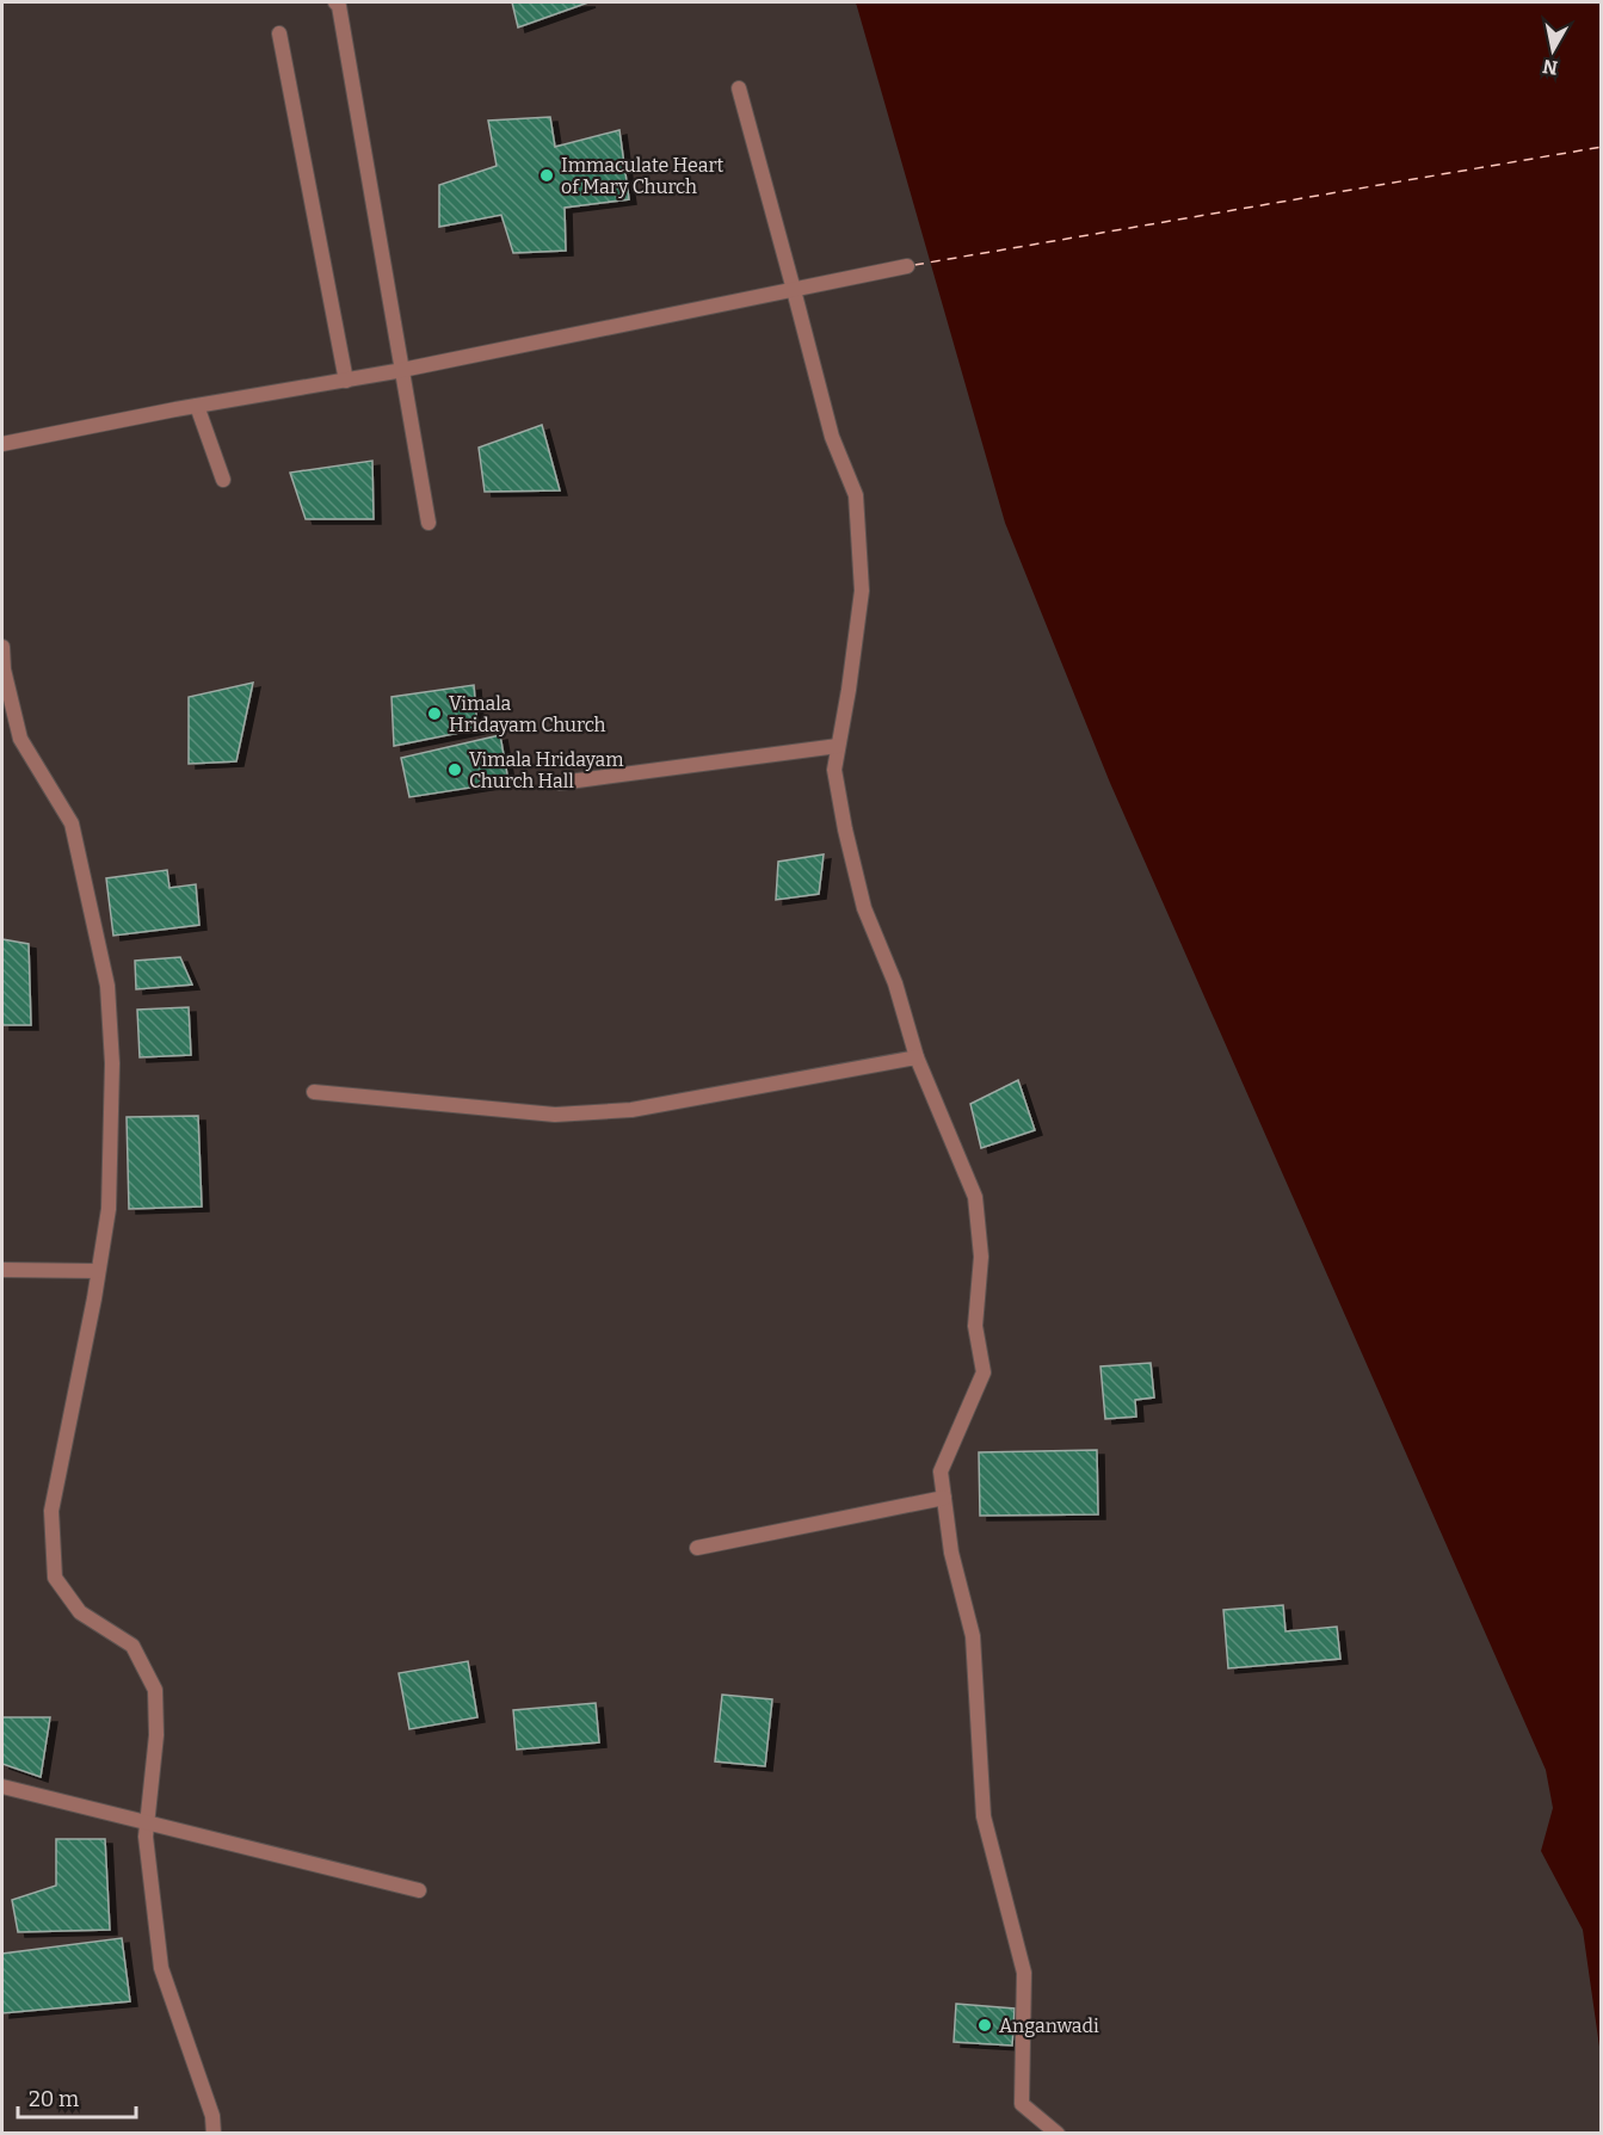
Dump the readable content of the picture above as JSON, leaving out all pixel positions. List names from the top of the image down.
{
  "places": [
    "Immaculate Heart of Mary Church",
    "Vimala Hridayam Church",
    "Vimala Hridayam Church Hall",
    "Anganwadi"
  ],
  "scale_bar": "20 m",
  "north": "bottom"
}
